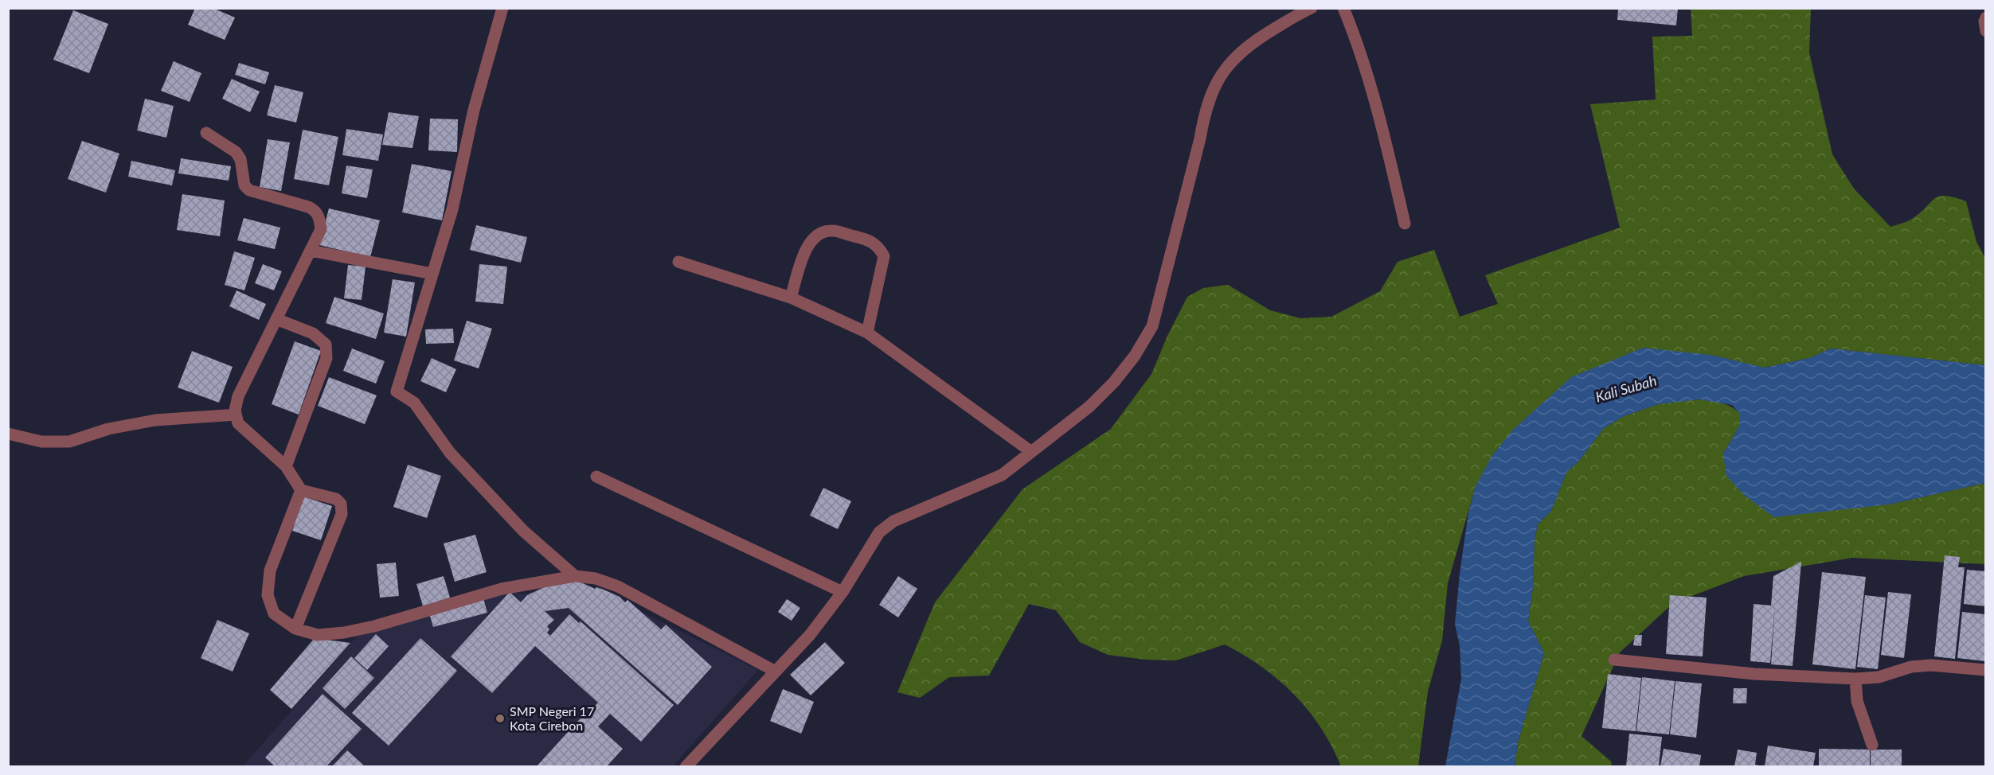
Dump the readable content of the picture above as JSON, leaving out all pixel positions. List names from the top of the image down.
{
  "water": ["Kali Subah"],
  "places": ["SMP Negeri 17 Kota Cirebon"]
}
